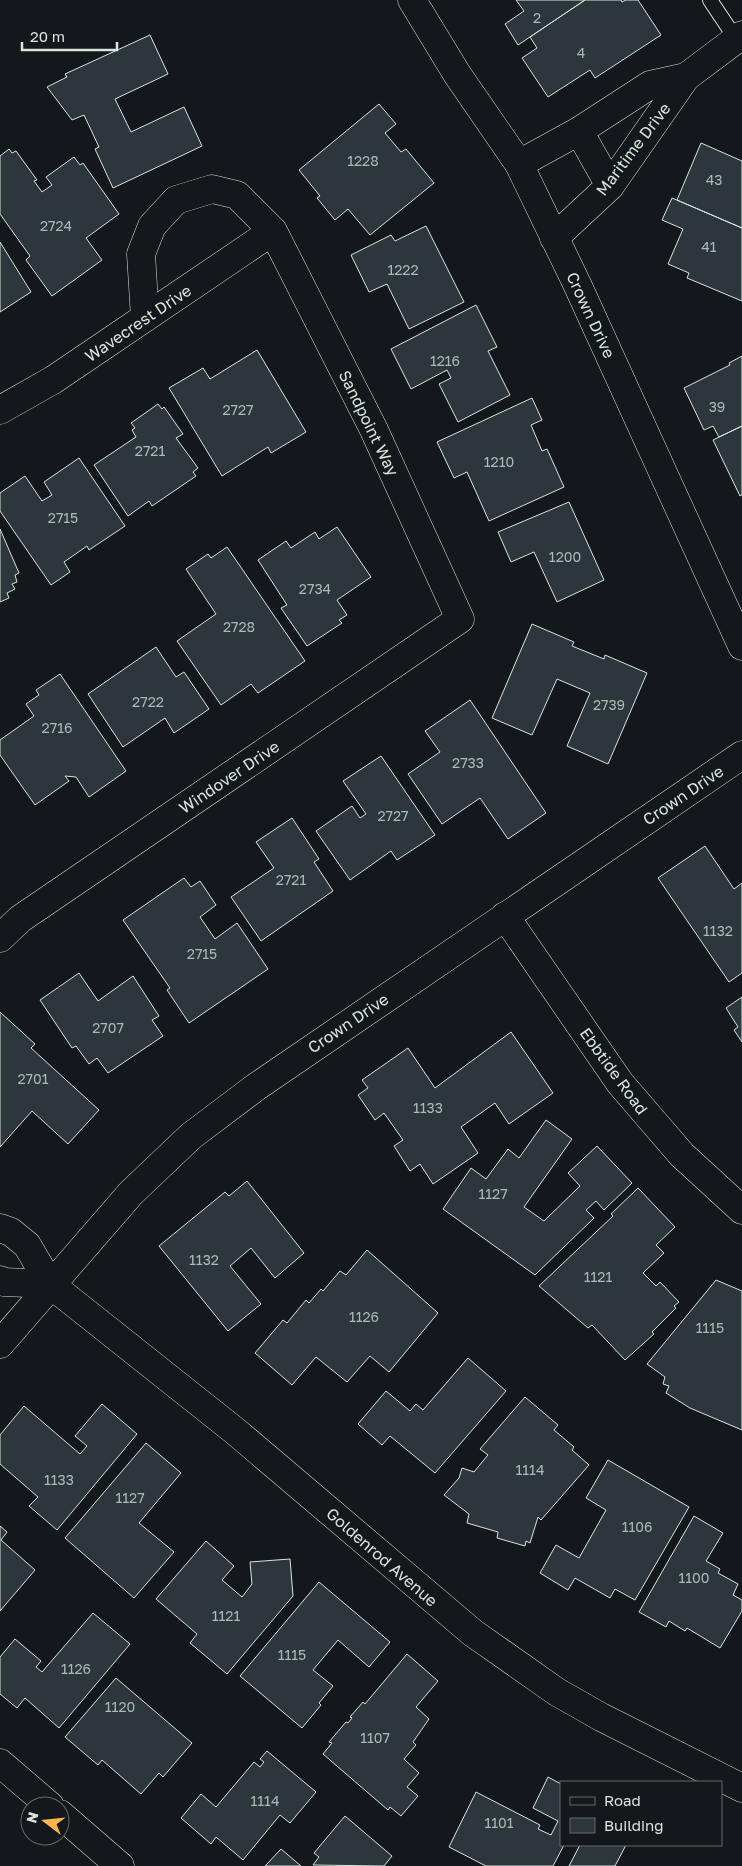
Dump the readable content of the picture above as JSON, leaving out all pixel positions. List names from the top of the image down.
{
  "streets": {
    "street": [
      "Maritime Drive",
      "Crown Drive",
      "Wavecrest Drive",
      "Sandpoint Way",
      "Windover Drive",
      "Ebbtide Road",
      "Goldenrod Avenue"
    ]
  },
  "crossings": [
    ["Maritime Drive", "Crown Drive"],
    ["Crown Drive", "Ebbtide Road"],
    ["Crown Drive", "Goldenrod Avenue"],
    ["Wavecrest Drive", "Sandpoint Way"],
    ["Sandpoint Way", "Windover Drive"]
  ],
  "house_numbers": [
    "2",
    "4",
    "1228",
    "43",
    "2724",
    "41",
    "1222",
    "1216",
    "39",
    "2727",
    "2721",
    "1210",
    "2715",
    "1200",
    "2734",
    "2728",
    "2722",
    "2739",
    "2716",
    "2733",
    "2727",
    "2721",
    "1132",
    "2715",
    "2707",
    "2701",
    "1133",
    "1127",
    "1132",
    "1121",
    "1126",
    "1115",
    "1114",
    "1133",
    "1127",
    "1106",
    "1100",
    "1121",
    "1115",
    "1126",
    "1120",
    "1107",
    "1114",
    "1101"
  ],
  "legend": ["Road", "Building"],
  "scale_bar": "20 m",
  "north": "left"
}
